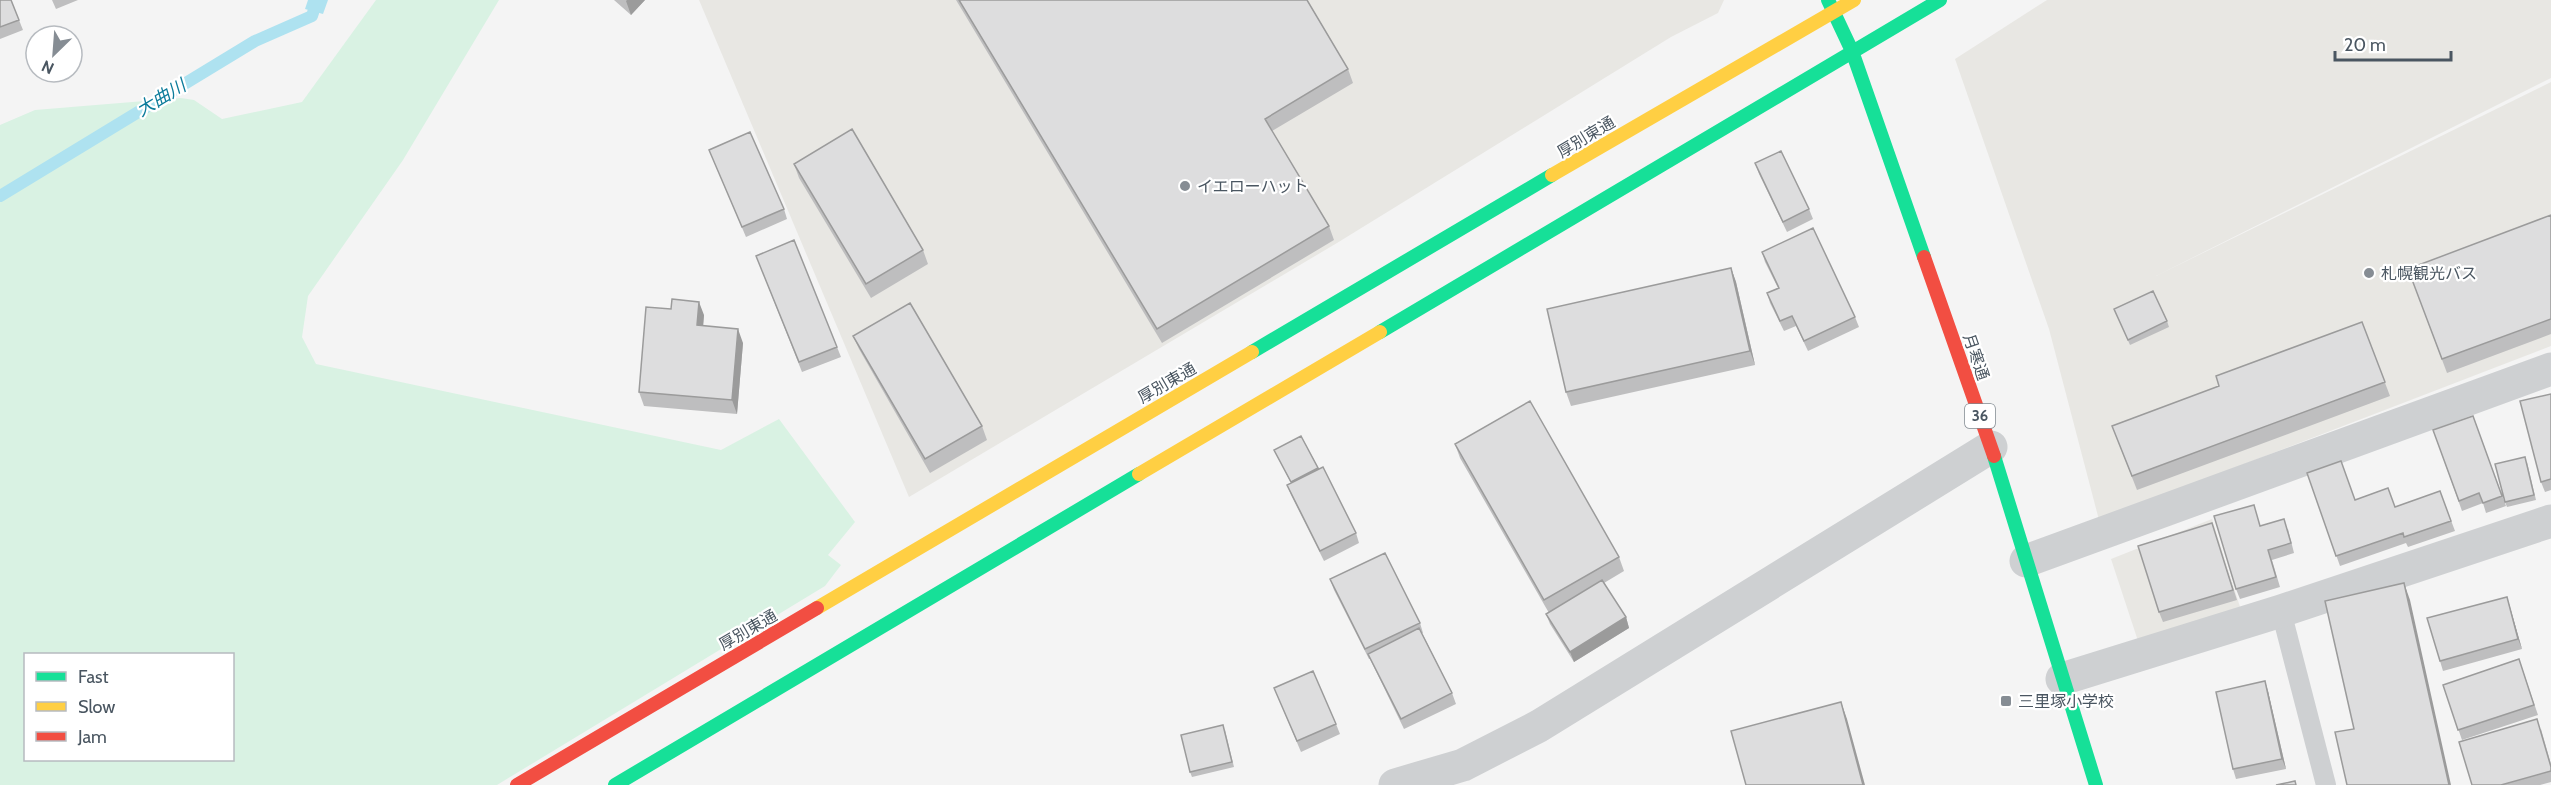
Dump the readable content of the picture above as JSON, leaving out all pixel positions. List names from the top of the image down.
{
  "streets": {
    "main road": ["厚別東通", "月寒通", "36"]
  },
  "crossings": [
    ["厚別東通", "月寒通"]
  ],
  "water": ["大曲川"],
  "places": {
    "other": ["イエローハット", "札幌観光バス"],
    "transit": ["三里塚小学校"]
  },
  "legend": ["Fast", "Slow", "Jam"],
  "scale_bar": "20 m",
  "north": "bottom left"
}
